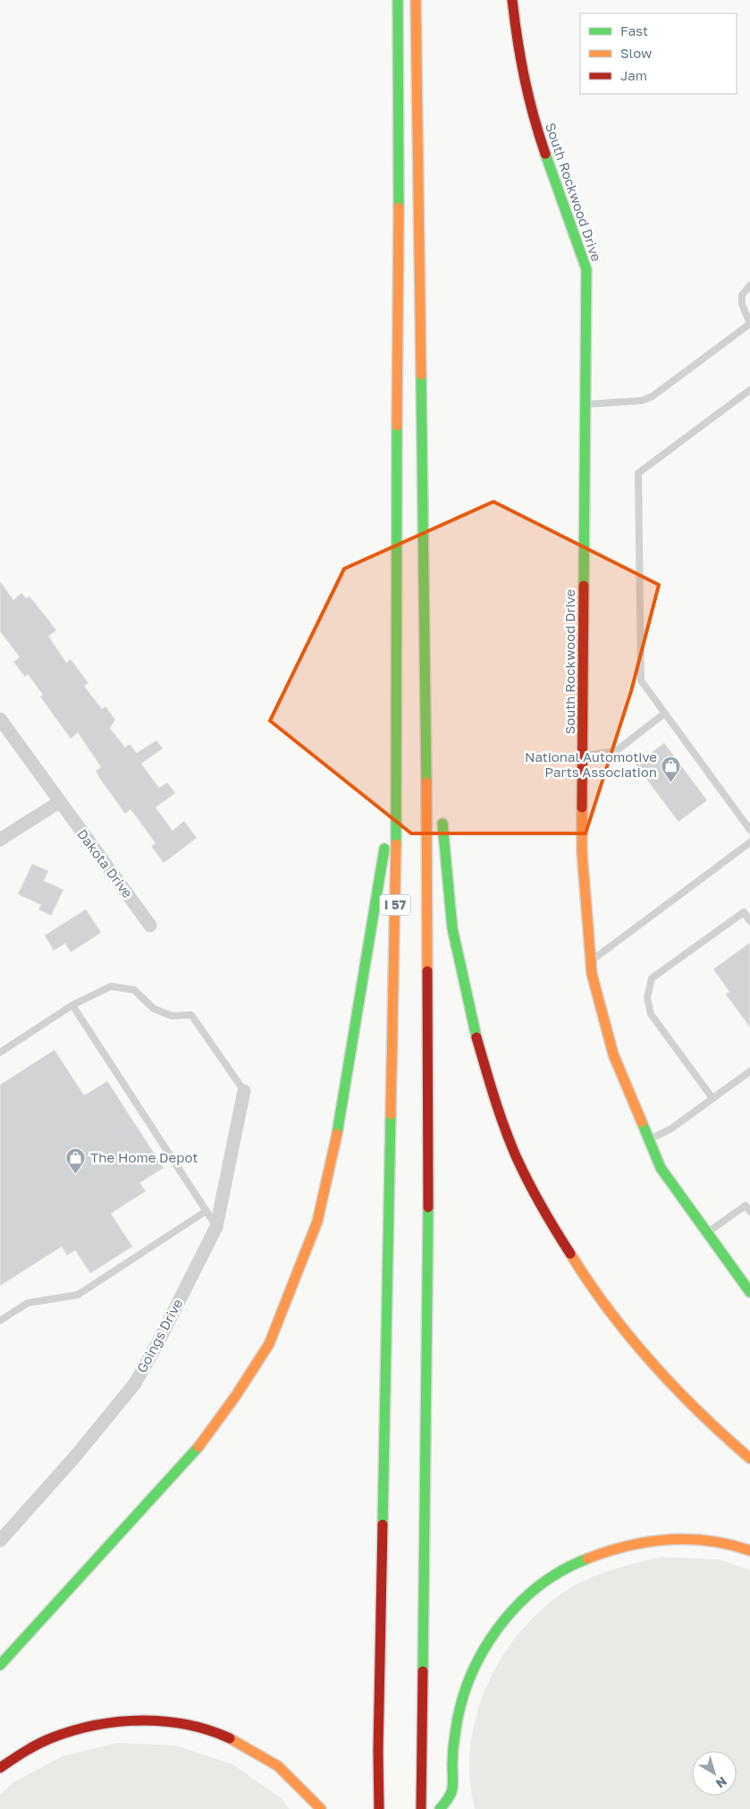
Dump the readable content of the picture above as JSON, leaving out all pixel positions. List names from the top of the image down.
{
  "streets": {
    "main road": ["South Rockwood Drive", "I 57"],
    "street": ["Dakota Drive", "Goings Drive"]
  },
  "places": {
    "shop": ["National Automotive Parts Association", "The Home Depot"]
  },
  "legend": ["Fast", "Slow", "Jam"],
  "north": "bottom right"
}
